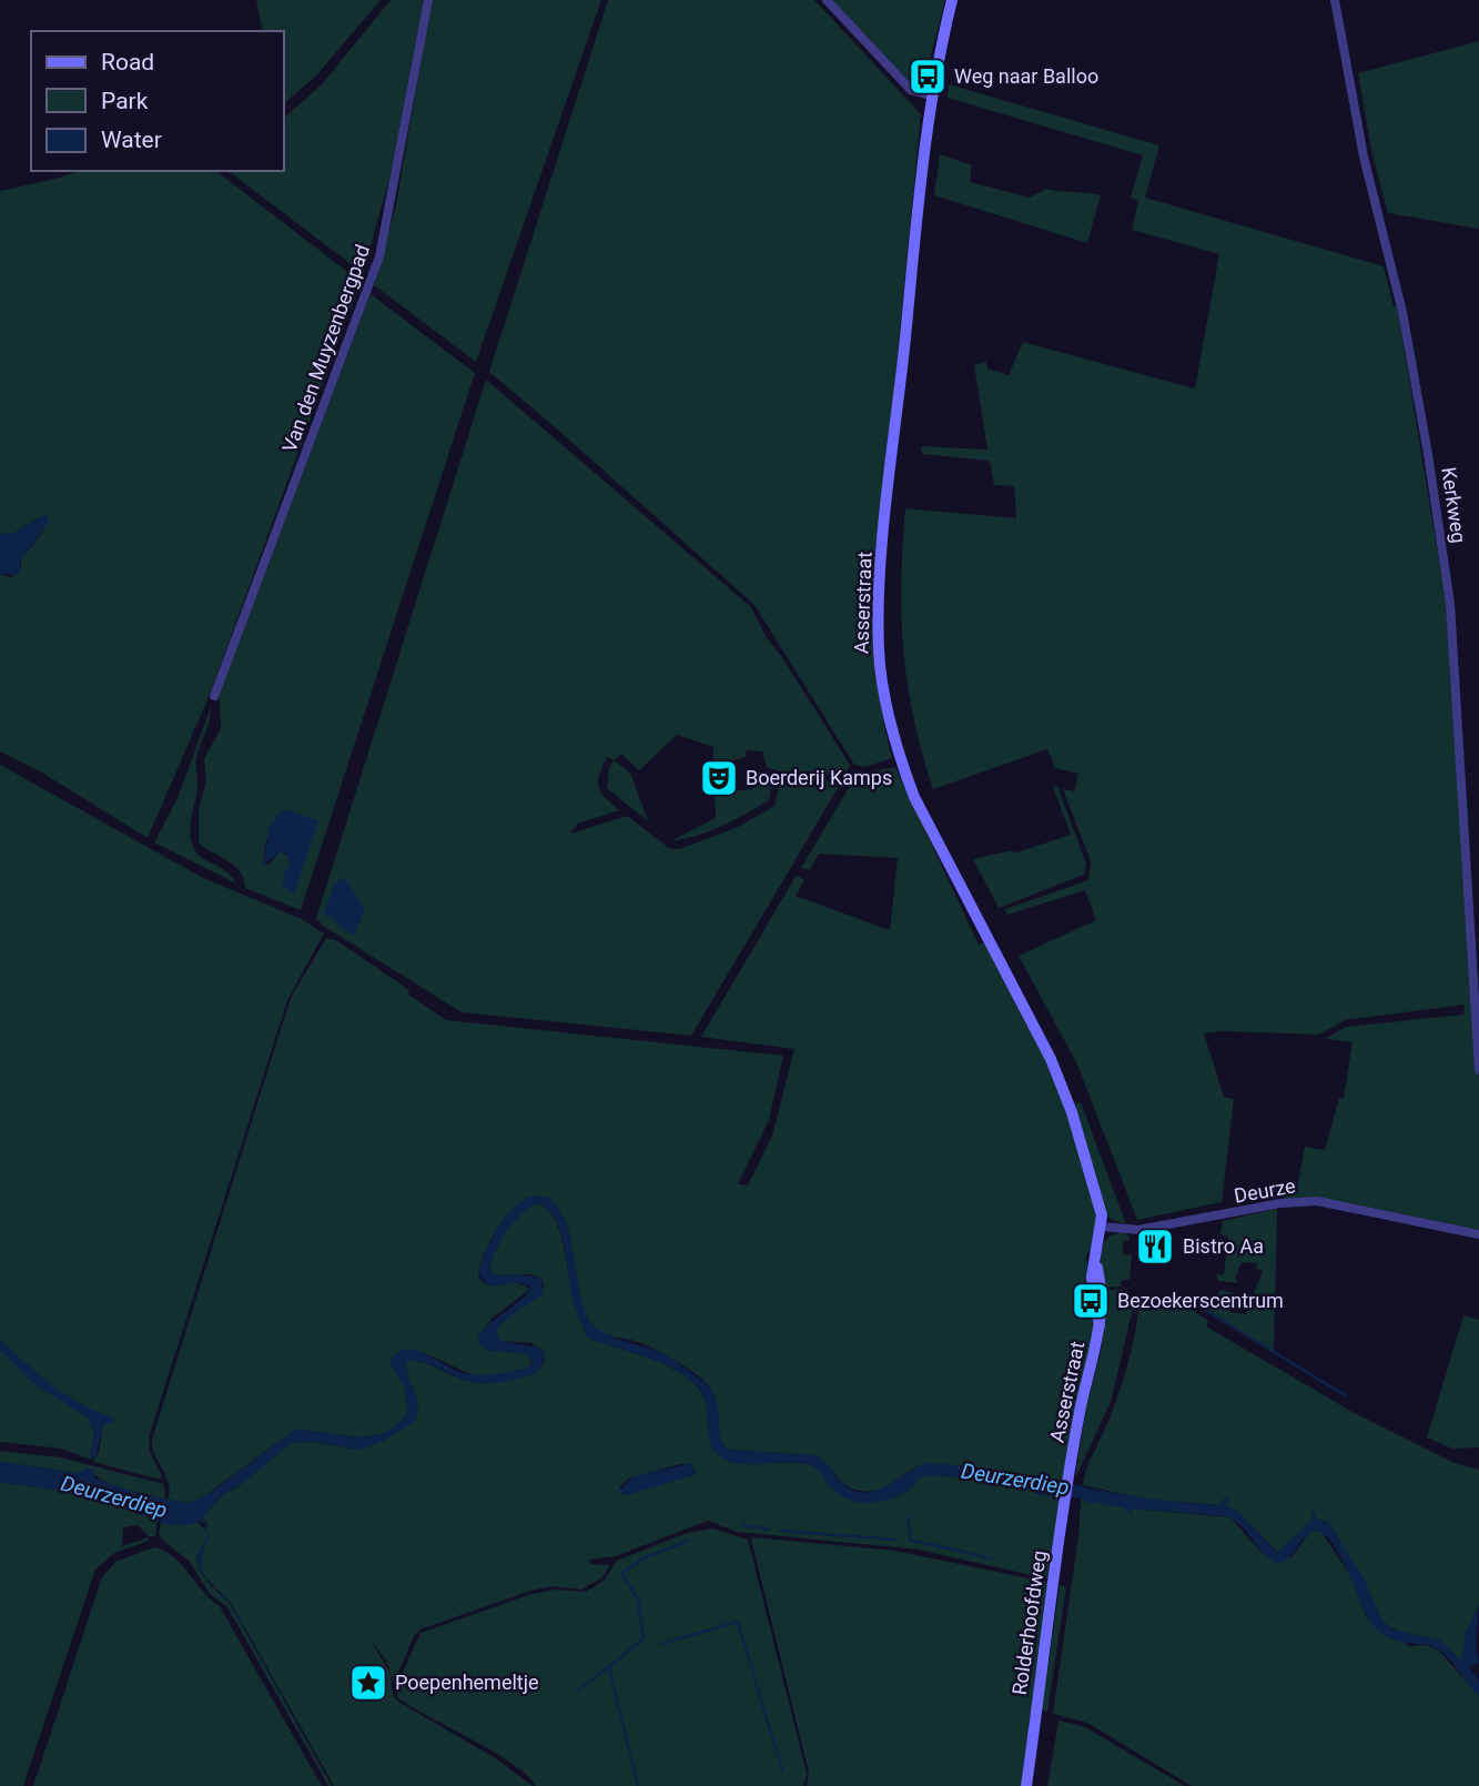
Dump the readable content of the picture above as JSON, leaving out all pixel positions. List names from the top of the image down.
{
  "streets": {
    "main road": ["Asserstraat", "Rolderhoofdweg"],
    "street": ["Van den Muyzenbergpad", "Kerkweg", "Deurze"]
  },
  "crossings": [
    ["Asserstraat", "Deurze"],
    ["Asserstraat", "Rolderhoofdweg"]
  ],
  "water": ["Deurzerdiep"],
  "places": {
    "bus stop": ["Weg naar Balloo", "Bezoekerscentrum"],
    "theatre": ["Boerderij Kamps"],
    "restaurant": ["Bistro Aa"],
    "place": ["Poepenhemeltje"]
  },
  "legend": ["Road", "Park", "Water"]
}
